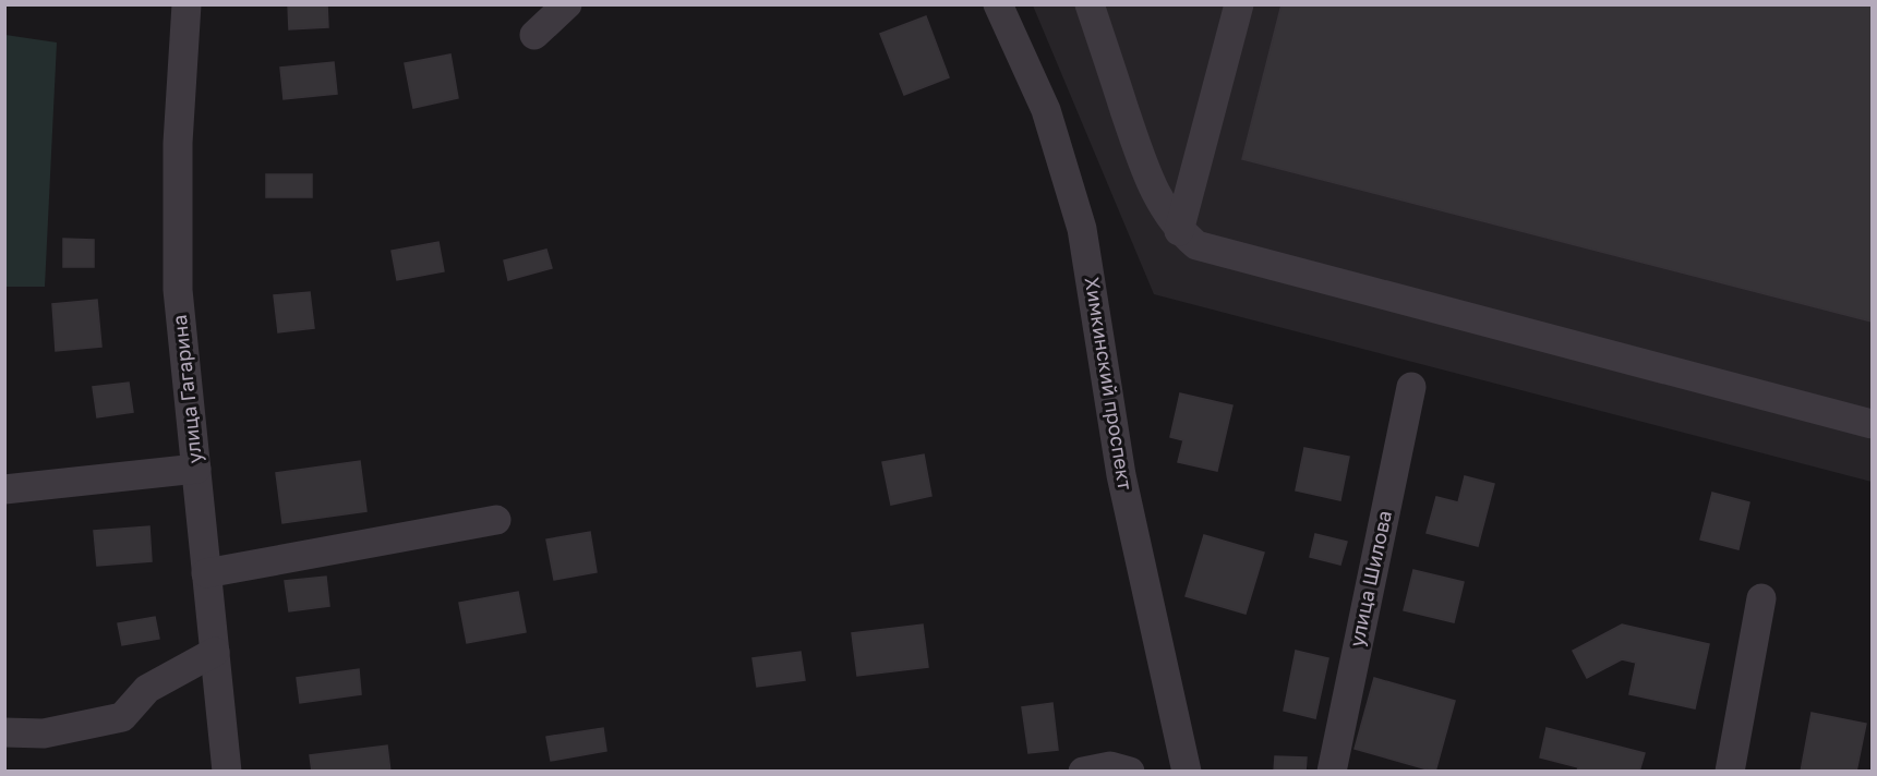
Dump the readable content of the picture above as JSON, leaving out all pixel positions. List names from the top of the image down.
{
  "streets": {
    "street": ["Химкинский проспект", "улица Гагарина", "улица Шилова"]
  }
}
